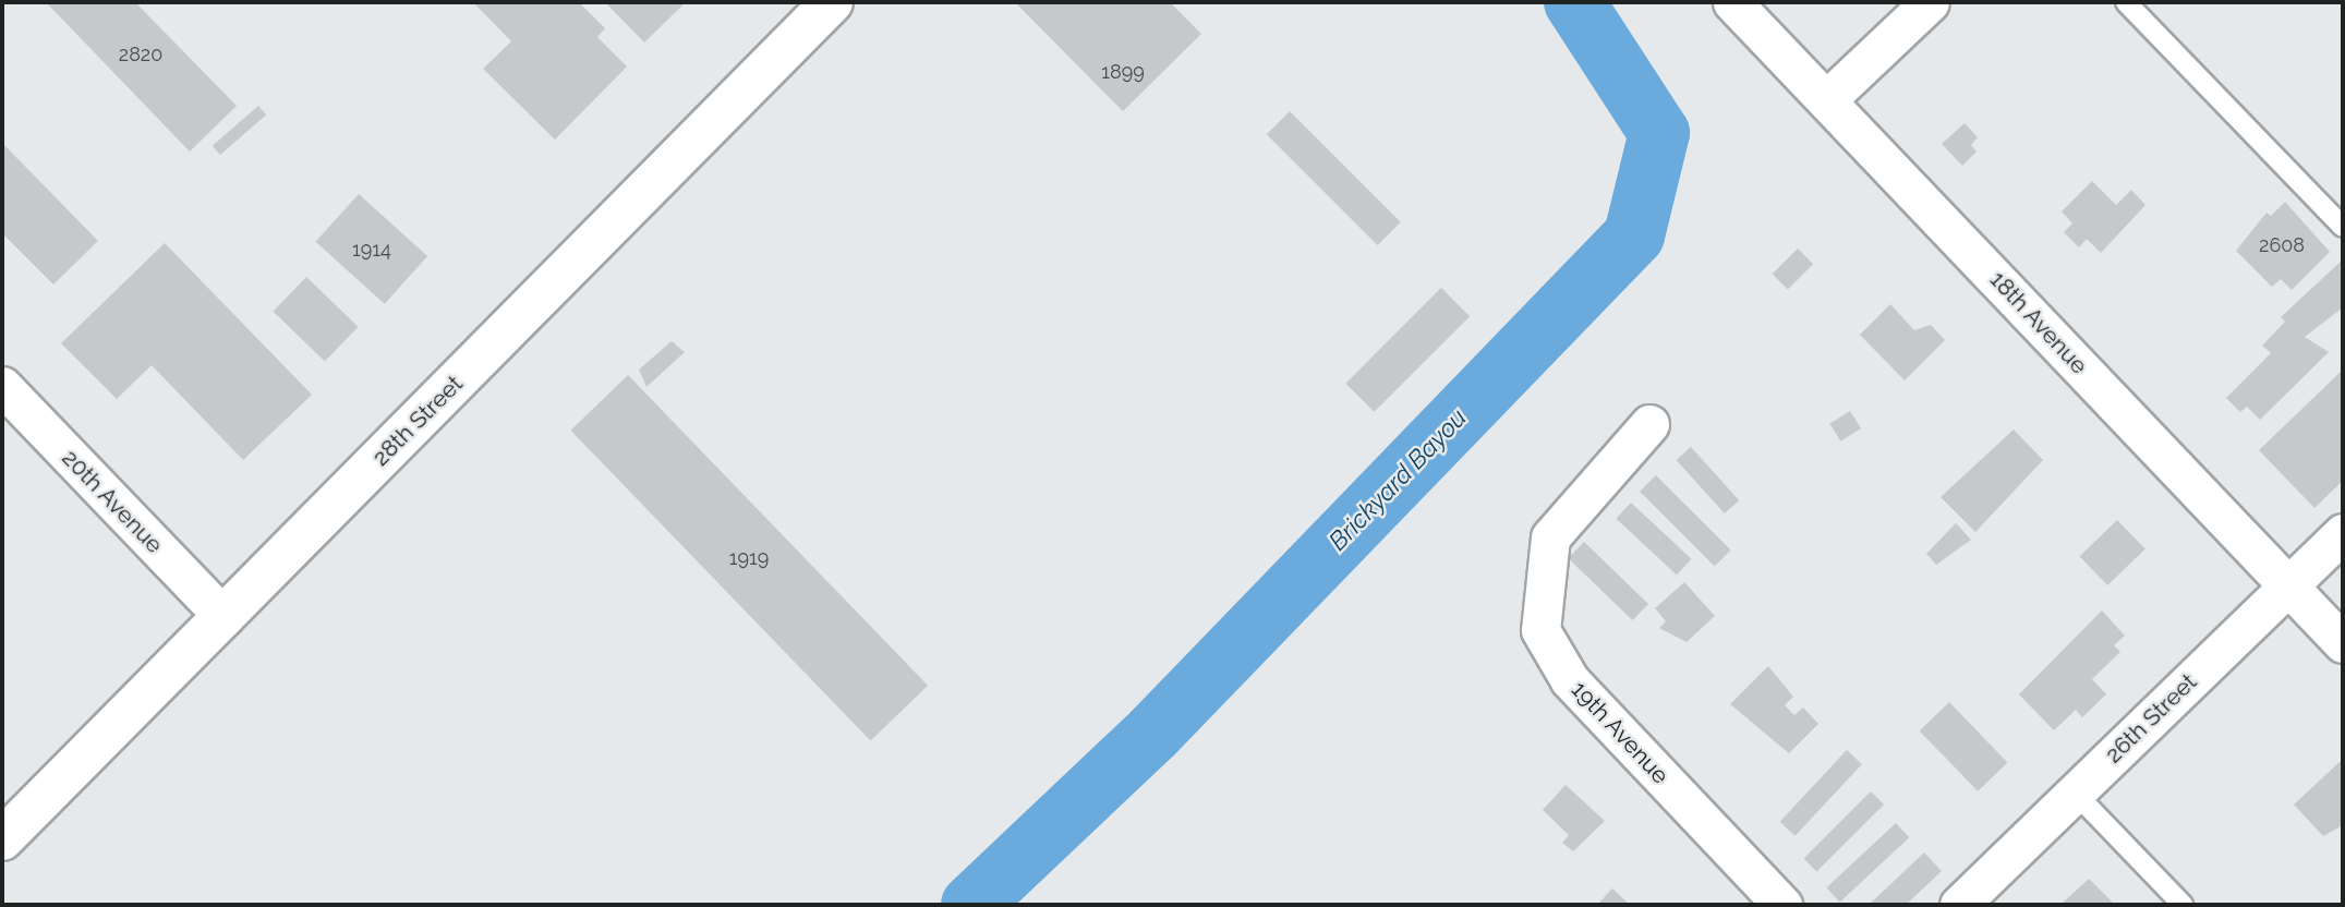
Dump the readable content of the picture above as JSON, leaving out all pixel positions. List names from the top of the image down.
{
  "streets": {
    "main road": ["28th Street"],
    "street": [
      "18th Avenue",
      "20th Avenue",
      "26th Street",
      "19th Avenue"
    ]
  },
  "crossings": [
    ["18th Avenue", "26th Street"],
    ["28th Street", "20th Avenue"]
  ],
  "water": ["Brickyard Bayou"],
  "house_numbers": [
    "2820",
    "1899",
    "2608",
    "1914",
    "1919"
  ]
}
